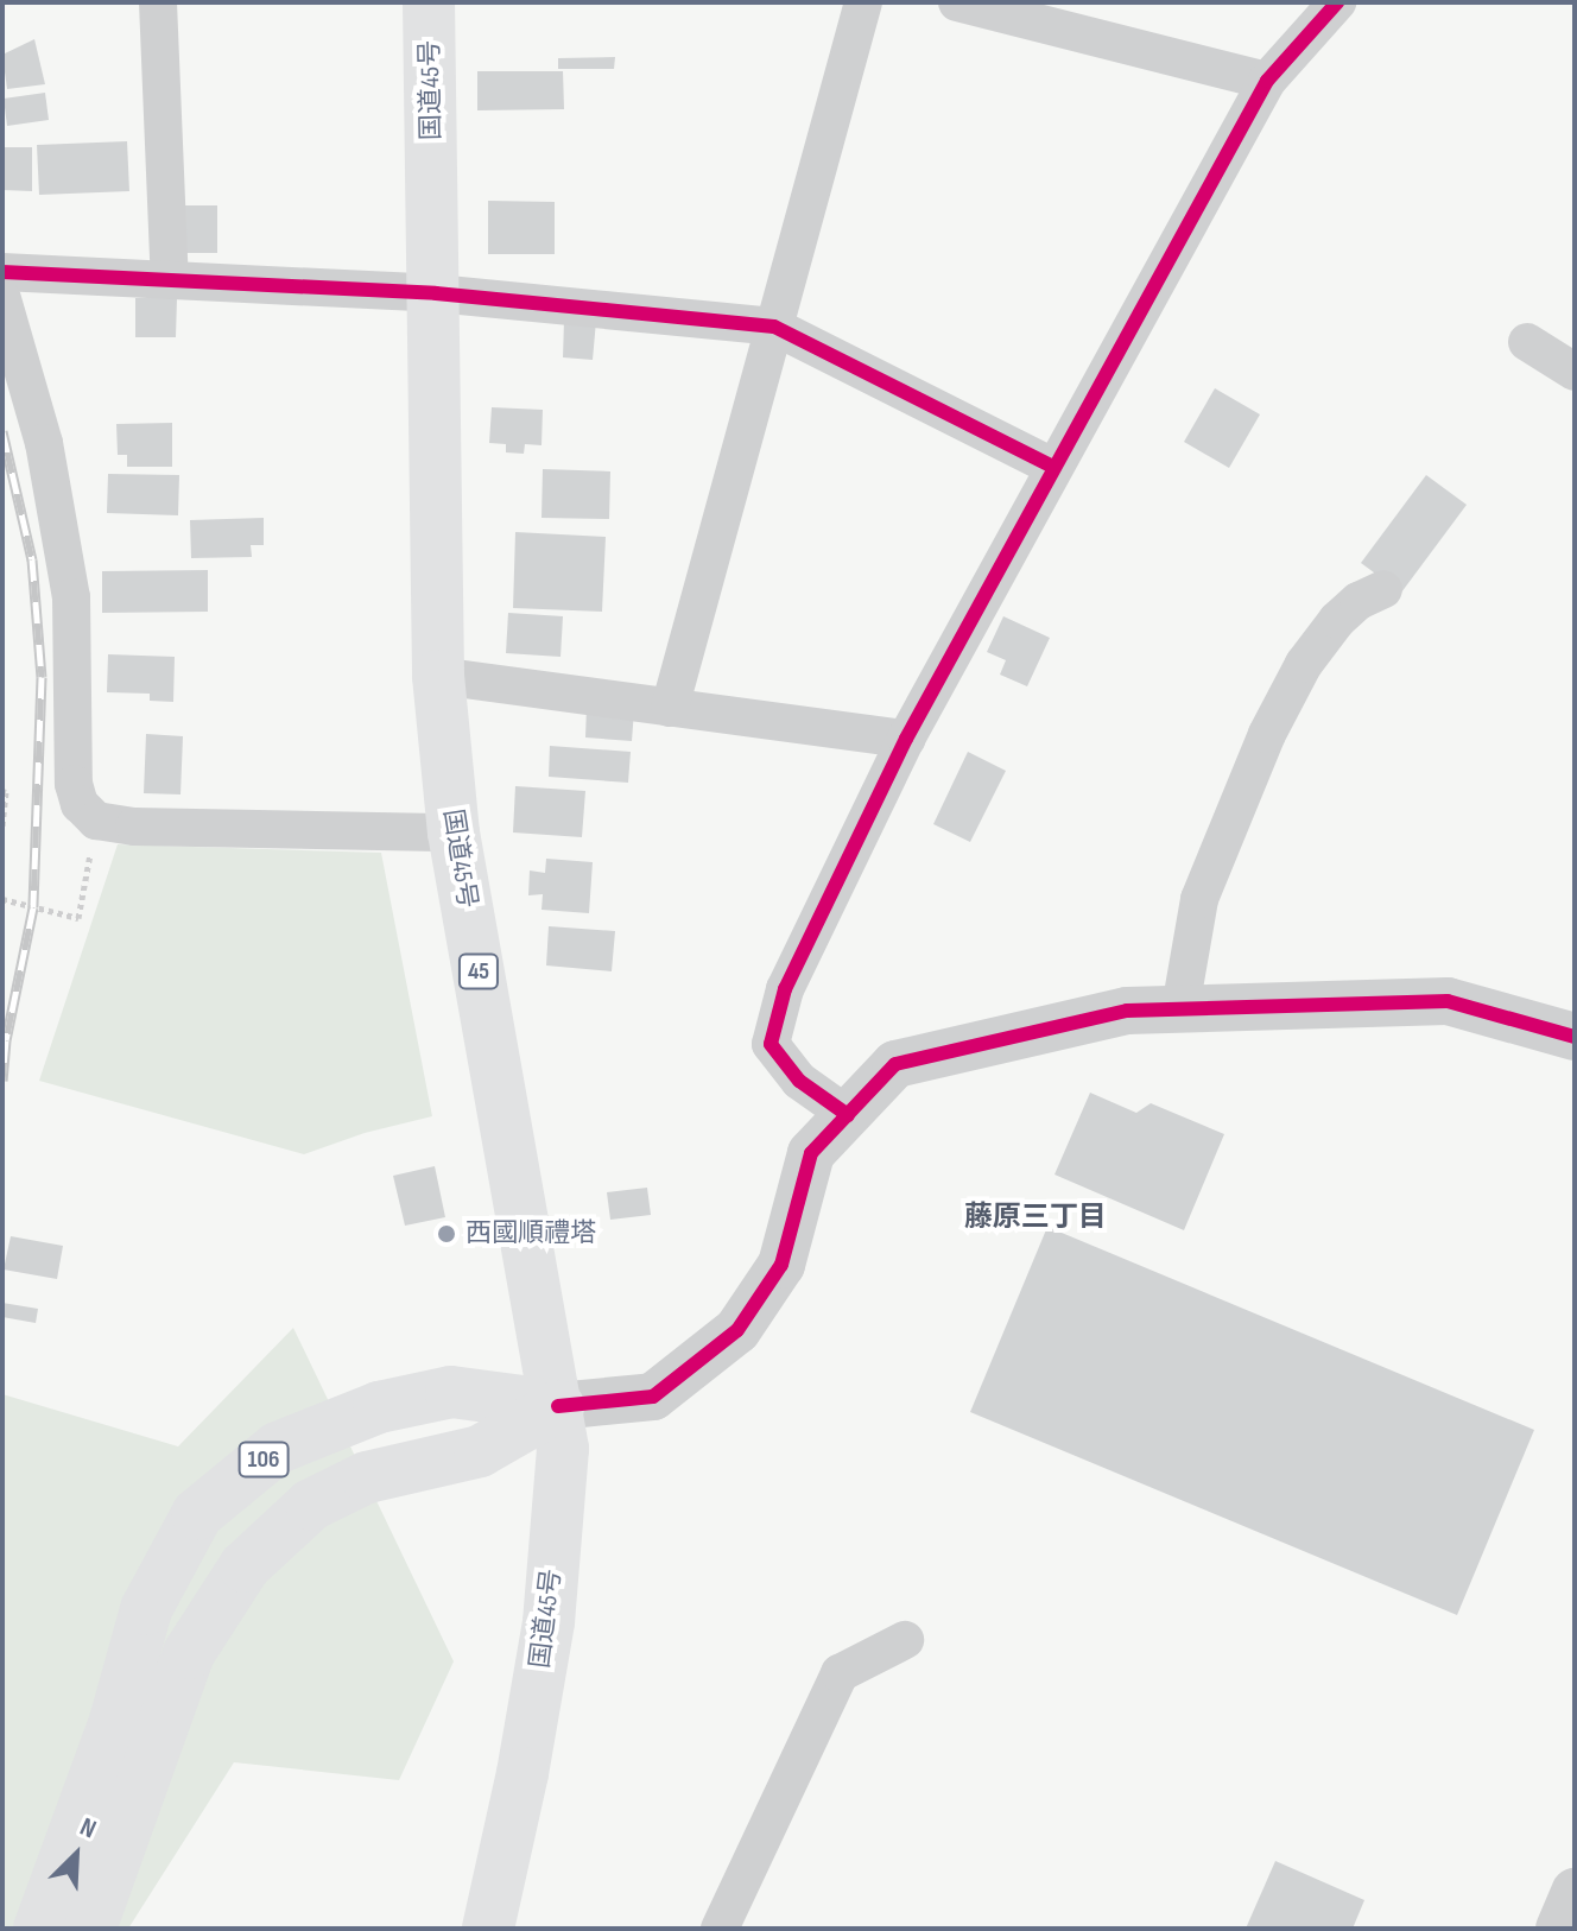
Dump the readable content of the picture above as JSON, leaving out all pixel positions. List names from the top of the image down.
{
  "streets": {
    "highway": ["国道45号", "45", "106"]
  },
  "crossings": [
    ["国道45号", "106"]
  ],
  "districts": ["藤原三丁目"],
  "places": ["西國順禮塔"],
  "north": "top right"
}
